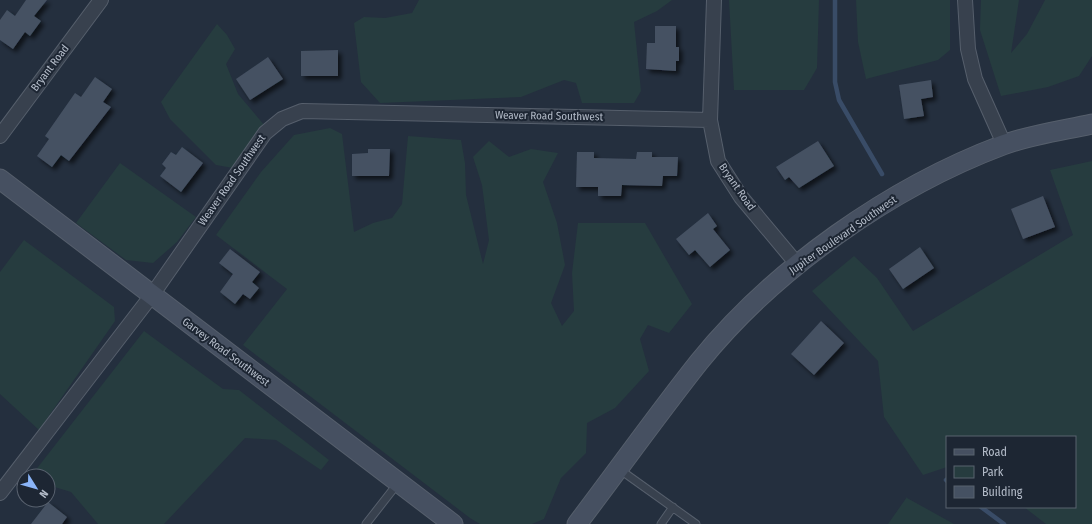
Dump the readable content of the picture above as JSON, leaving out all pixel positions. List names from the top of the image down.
{
  "streets": {
    "street": [
      "Bryant Road",
      "Weaver Road Southwest",
      "Jupiter Boulevard Southwest",
      "Garvey Road Southwest"
    ]
  },
  "crossings": [
    ["Bryant Road", "Weaver Road Southwest"],
    ["Bryant Road", "Jupiter Boulevard Southwest"],
    ["Weaver Road Southwest", "Garvey Road Southwest"]
  ],
  "legend": ["Road", "Park", "Building"],
  "north": "bottom right"
}
